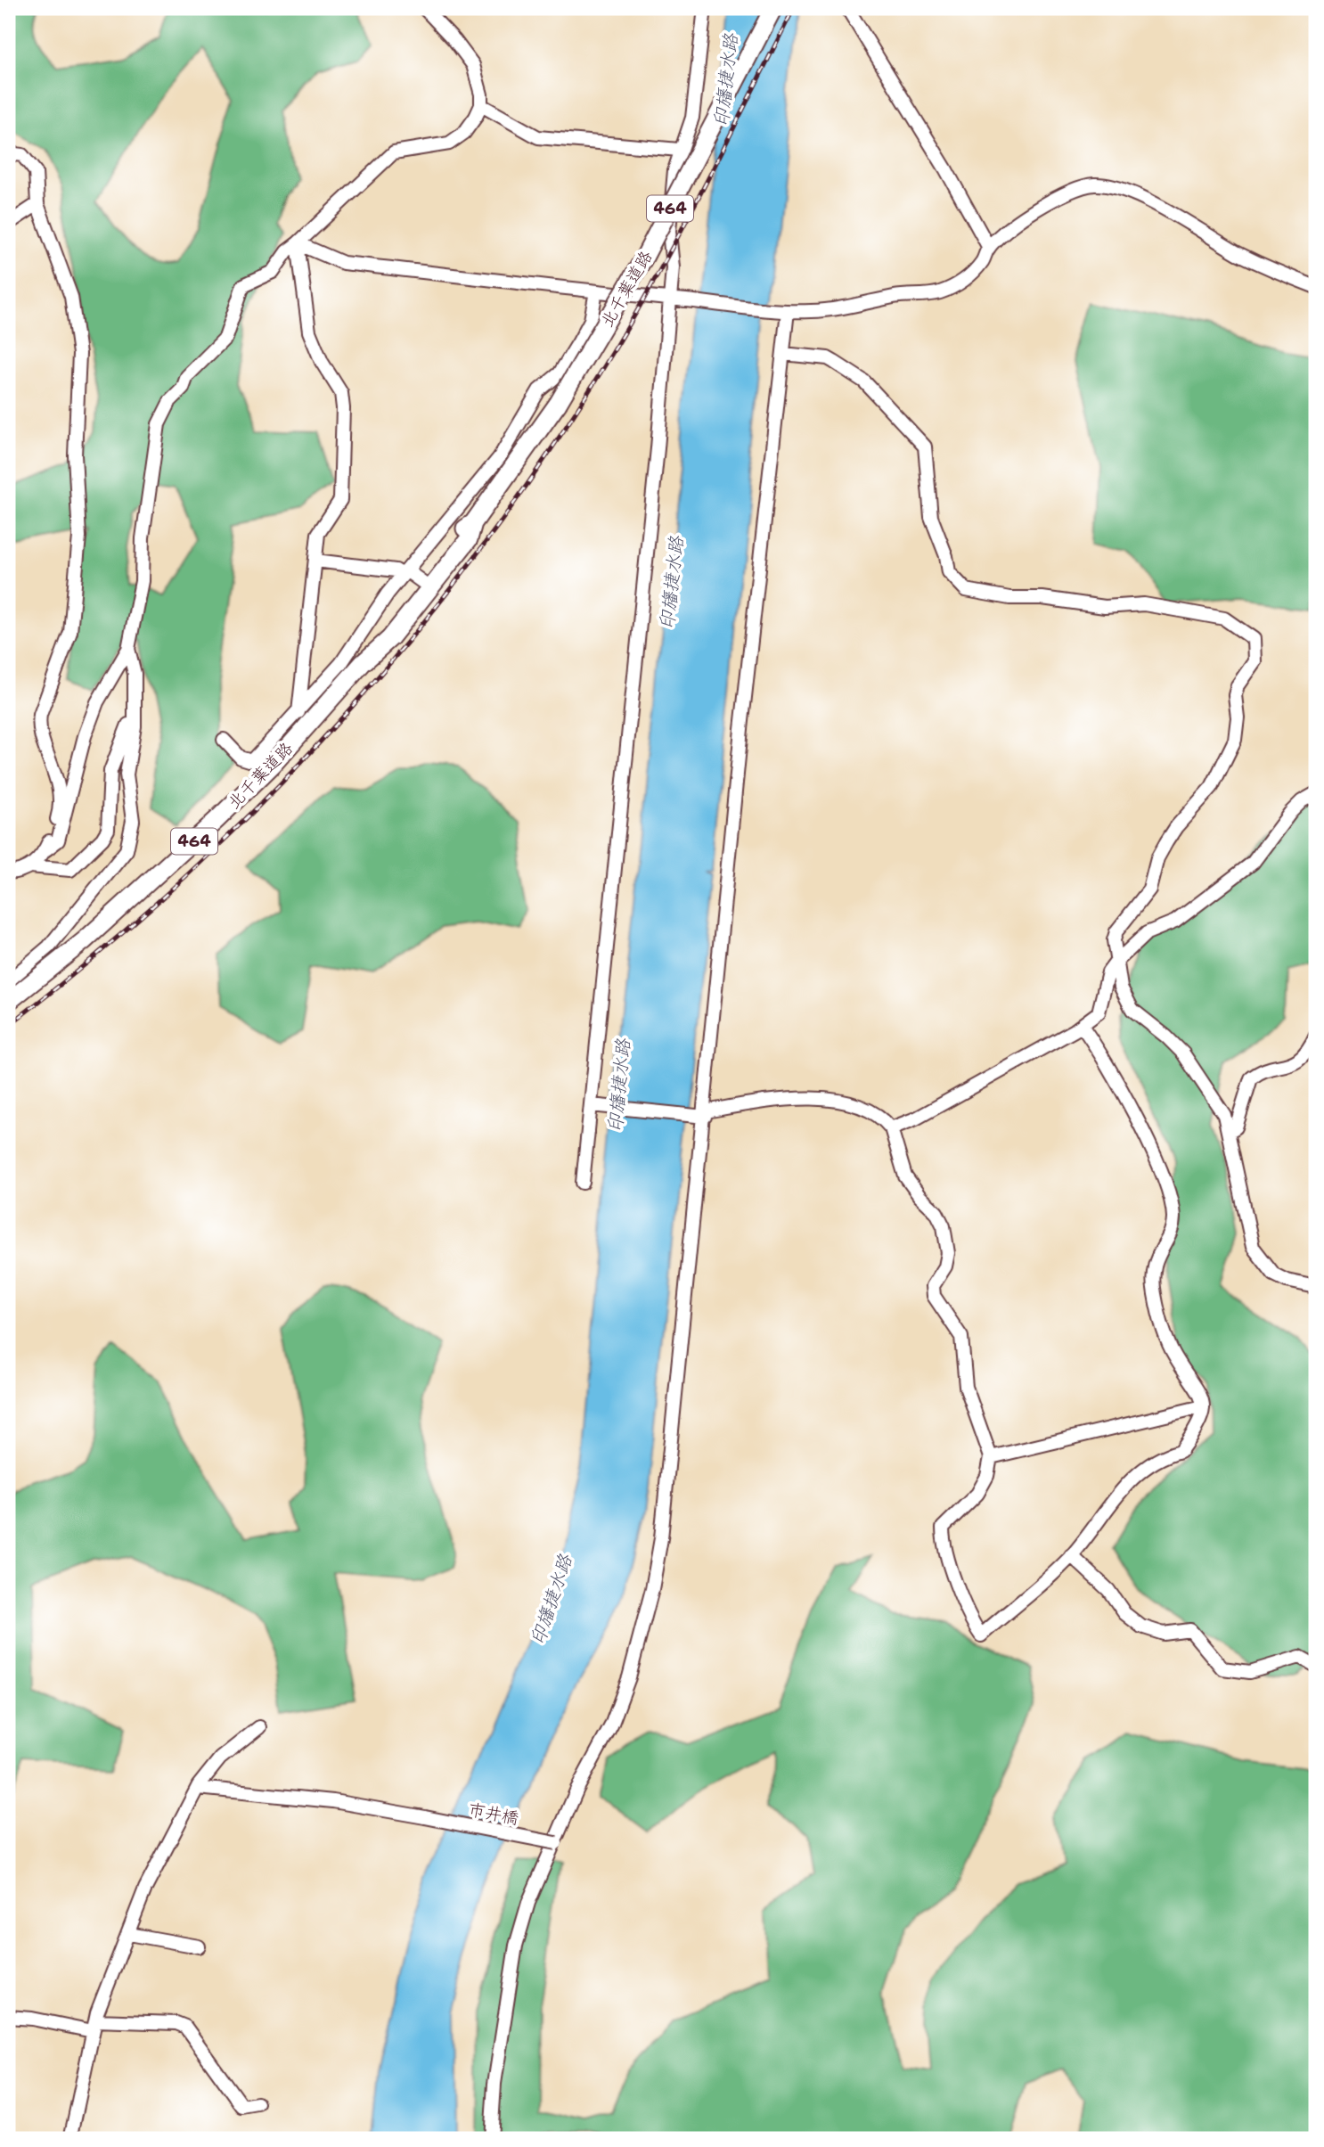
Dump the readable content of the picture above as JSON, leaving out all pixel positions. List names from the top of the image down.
{
  "streets": {
    "highway": ["464", "北千葉道路"],
    "street": ["市井橋"]
  },
  "water": ["印旛捷水路"]
}
